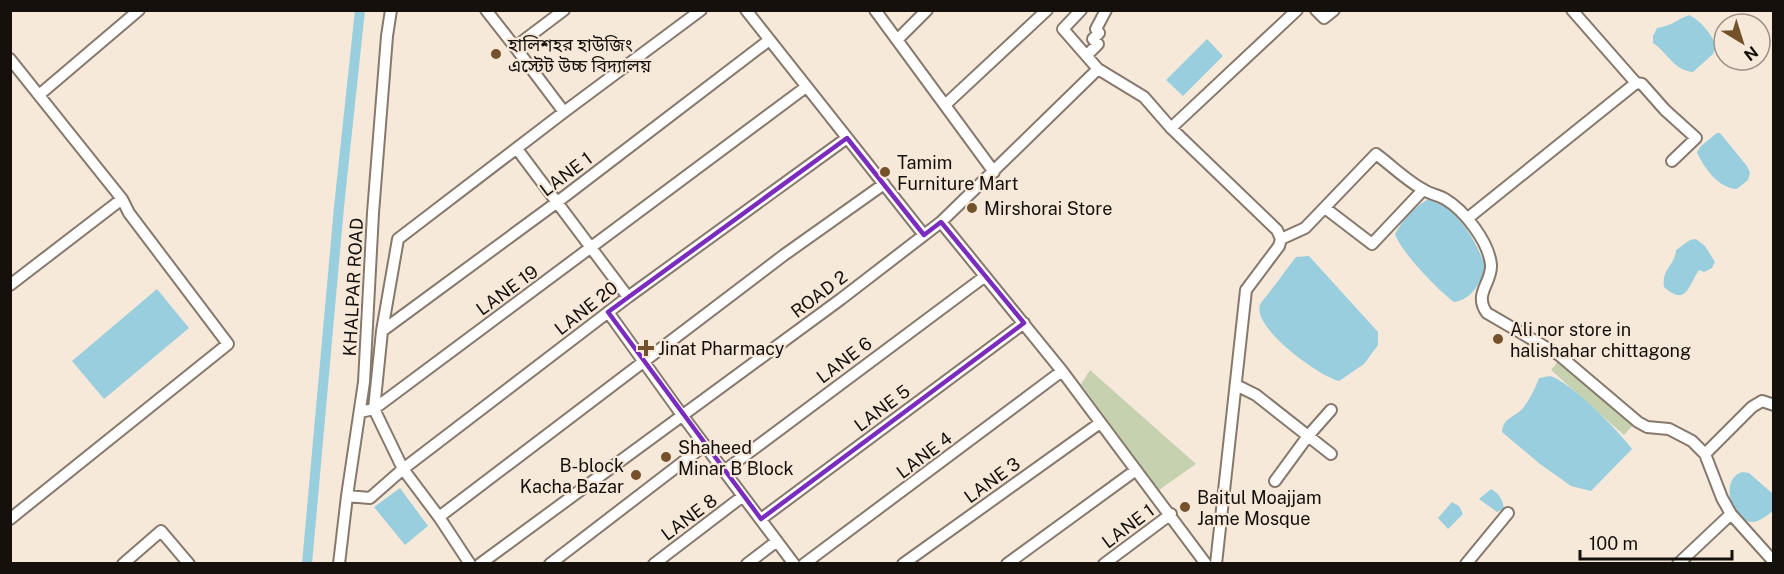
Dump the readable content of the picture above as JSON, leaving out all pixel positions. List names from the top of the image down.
{
  "streets": {
    "street": [
      "LANE 1",
      "KHALPAR ROAD",
      "LANE 19",
      "ROAD 2",
      "LANE 20",
      "LANE 6",
      "LANE 5",
      "LANE 4",
      "LANE 3",
      "LANE 8"
    ]
  },
  "crossings": [
    ["KHALPAR ROAD", "LANE 20"]
  ],
  "places": {
    "other": [
      "হালিশহর হাউজিং এস্টেট উচ্চ বিদ্যালয়",
      "Tamim Furniture Mart",
      "Mirshorai Store",
      "Ali nor store in halishahar chittagong",
      "Shaheed Minar B Block",
      "B-block Kacha Bazar",
      "Baitul Moajjam Jame Mosque"
    ],
    "health": ["Jinat Pharmacy"]
  },
  "scale_bar": "100 m",
  "north": "bottom right"
}
